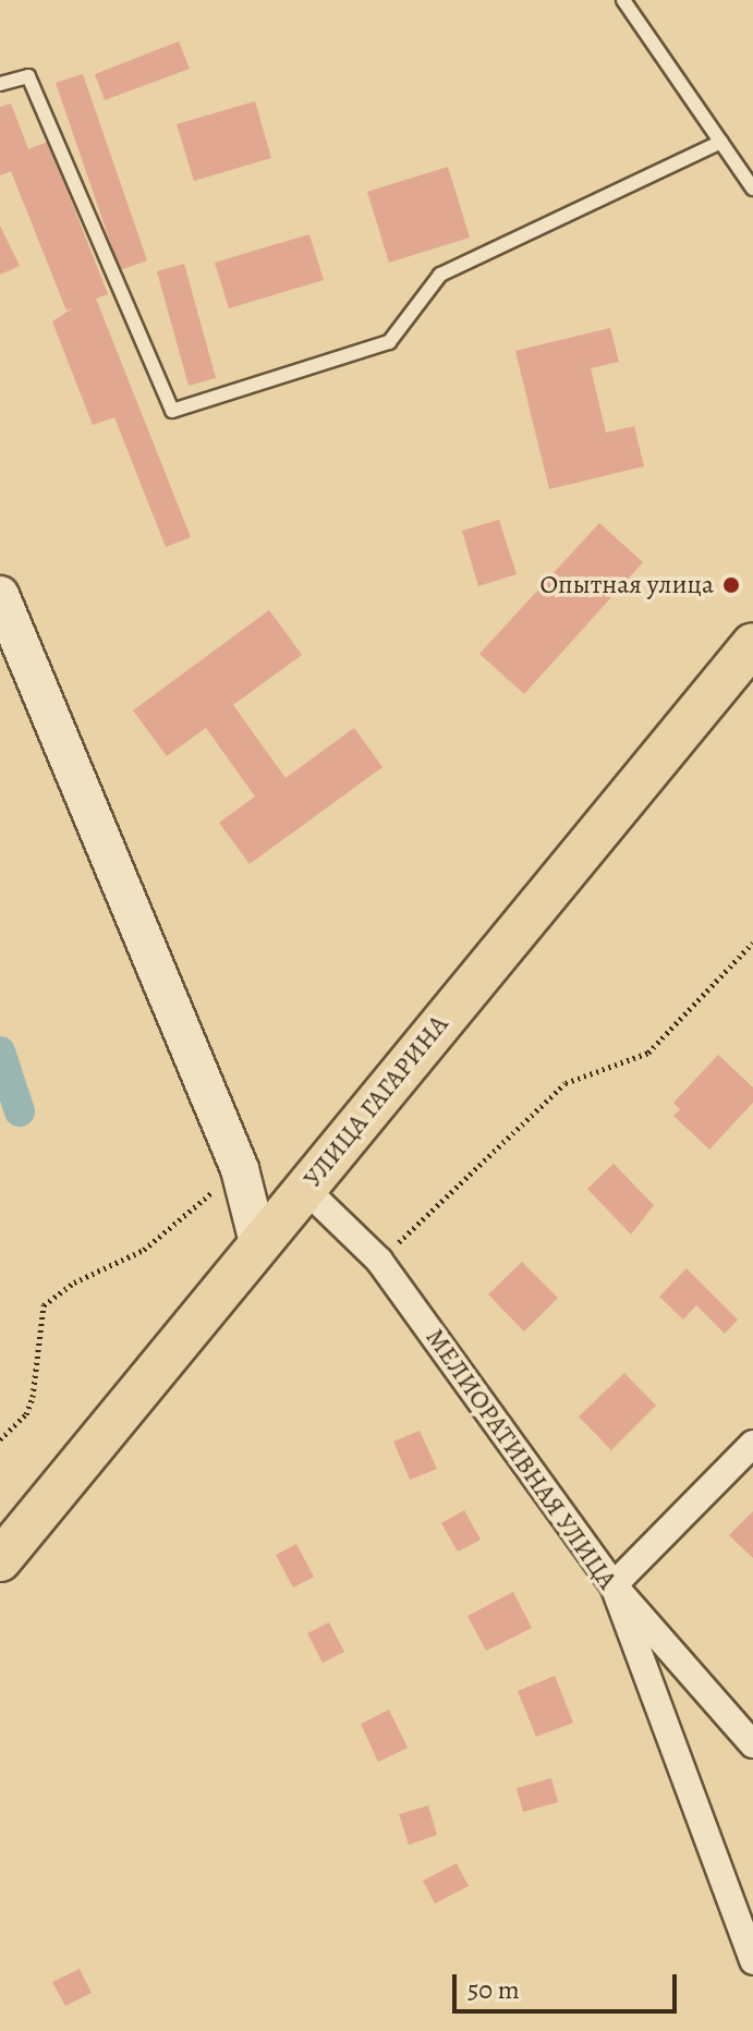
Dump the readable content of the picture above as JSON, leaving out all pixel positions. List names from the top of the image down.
{
  "streets": {
    "main road": ["УЛИЦА ГАГАРИНА"],
    "street": ["МЕЛИОРАТИВНАЯ УЛИЦА"]
  },
  "crossings": [
    ["УЛИЦА ГАГАРИНА", "МЕЛИОРАТИВНАЯ УЛИЦА"]
  ],
  "places": ["Опытная улица"],
  "scale_bar": "50 m"
}
